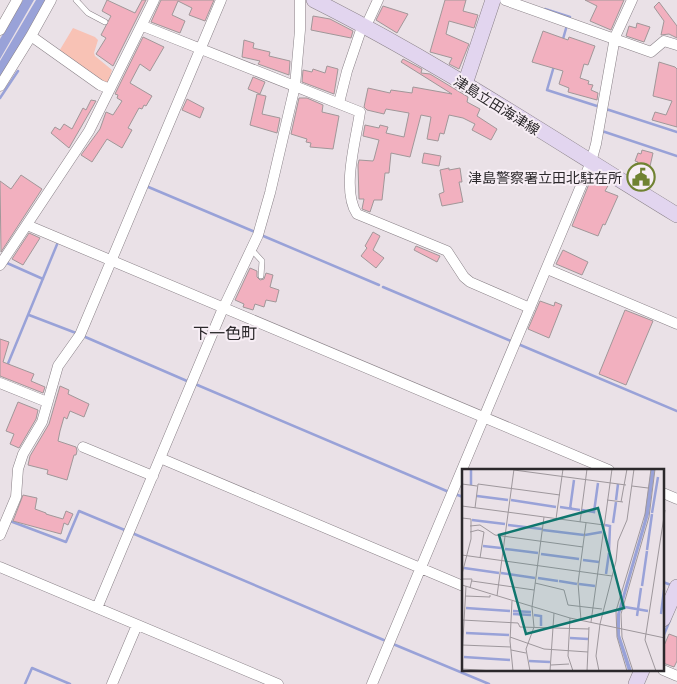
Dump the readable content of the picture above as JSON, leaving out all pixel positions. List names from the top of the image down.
{
  "streets": {
    "main road": ["津島立田海津線"]
  },
  "districts": ["下一色町"],
  "places": {
    "public building": ["津島警察署立田北駐在所"]
  }
}
